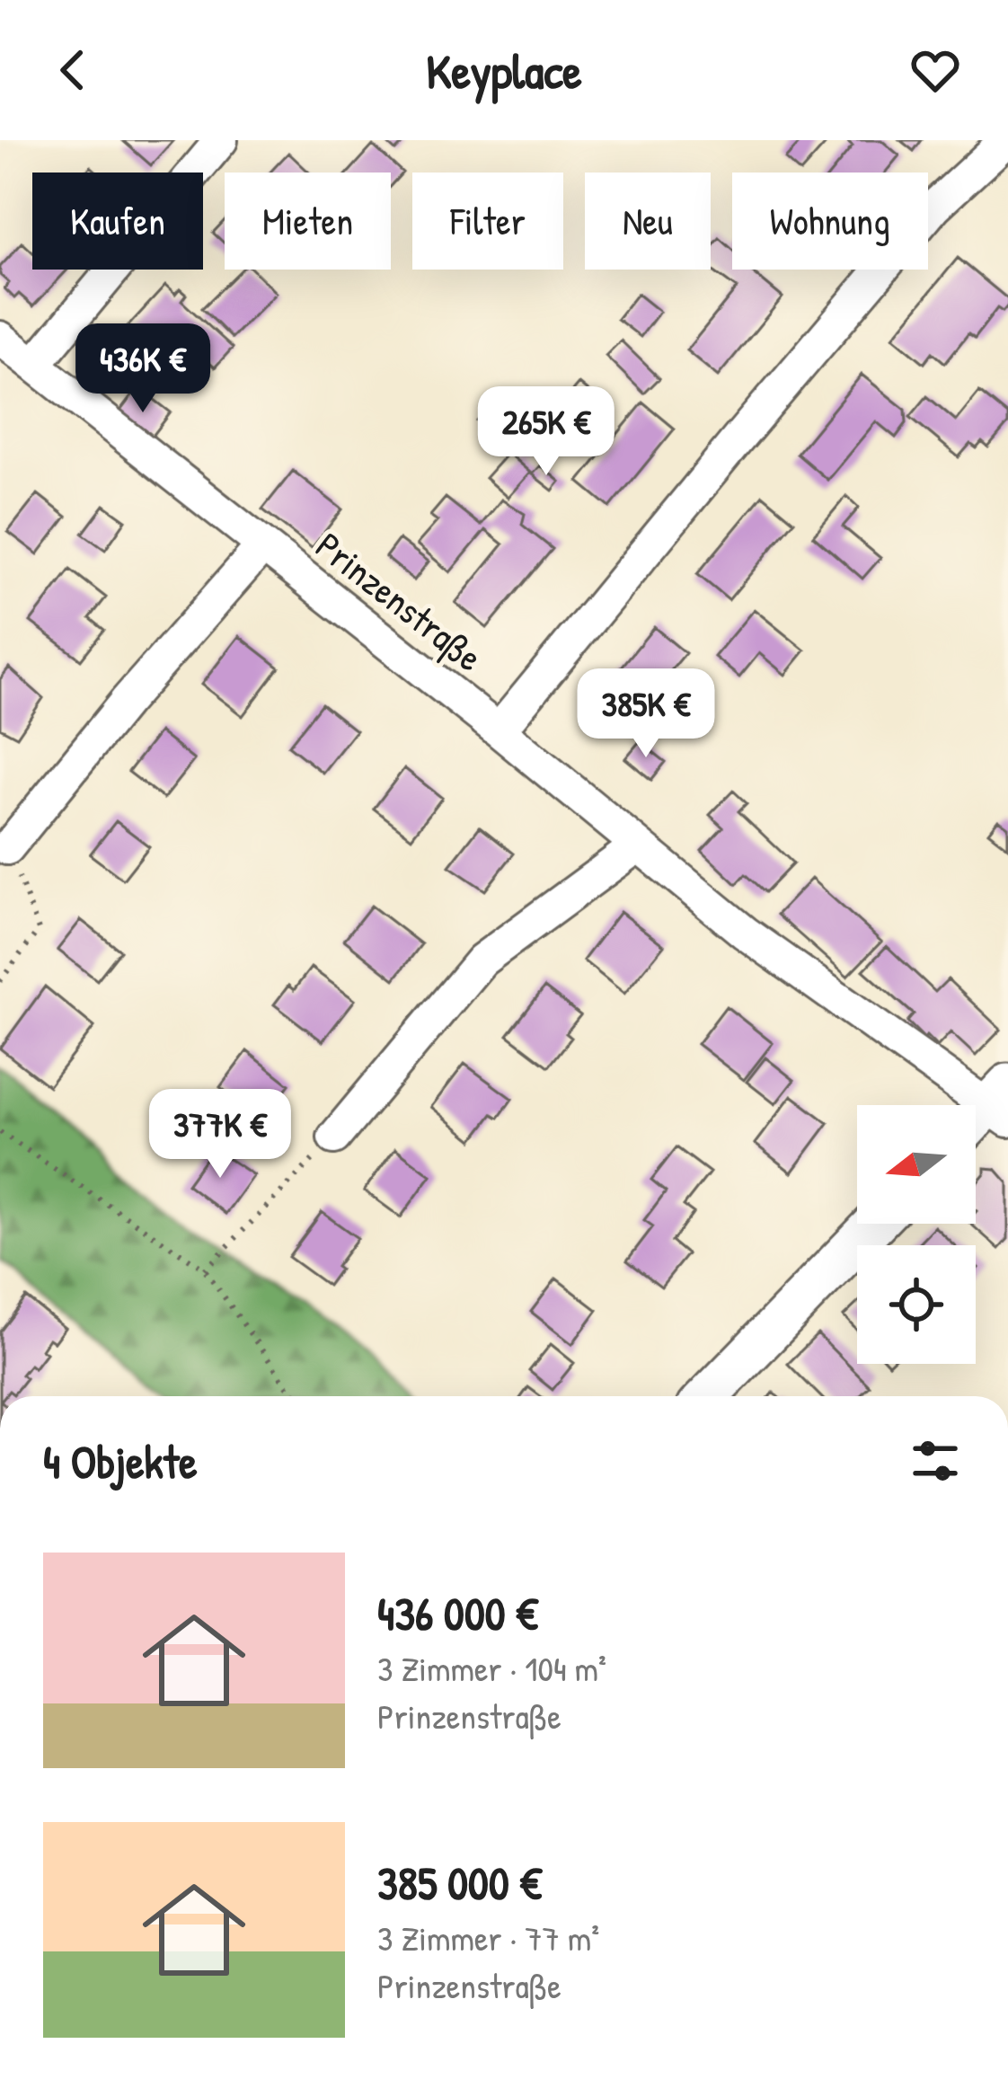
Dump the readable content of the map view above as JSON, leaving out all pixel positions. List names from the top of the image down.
{
  "streets": {
    "street": ["Prinzenstraße"]
  },
  "north": "left",
  "page": {
    "header": "Keyplace",
    "chip": [
      "Kaufen",
      "Mieten",
      "Filter",
      "Neu",
      "Wohnung"
    ],
    "price": [
      "436K €",
      "265K €",
      "385K €",
      "377K €"
    ],
    "heading": "4 Objekte",
    "list": [
      {
        "name": "436 000 €",
        "note": "3 Zimmer · 104 m² · Prinzenstraße"
      },
      {
        "name": "385 000 €",
        "note": "3 Zimmer · 77 m² · Prinzenstraße"
      }
    ]
  }
}
